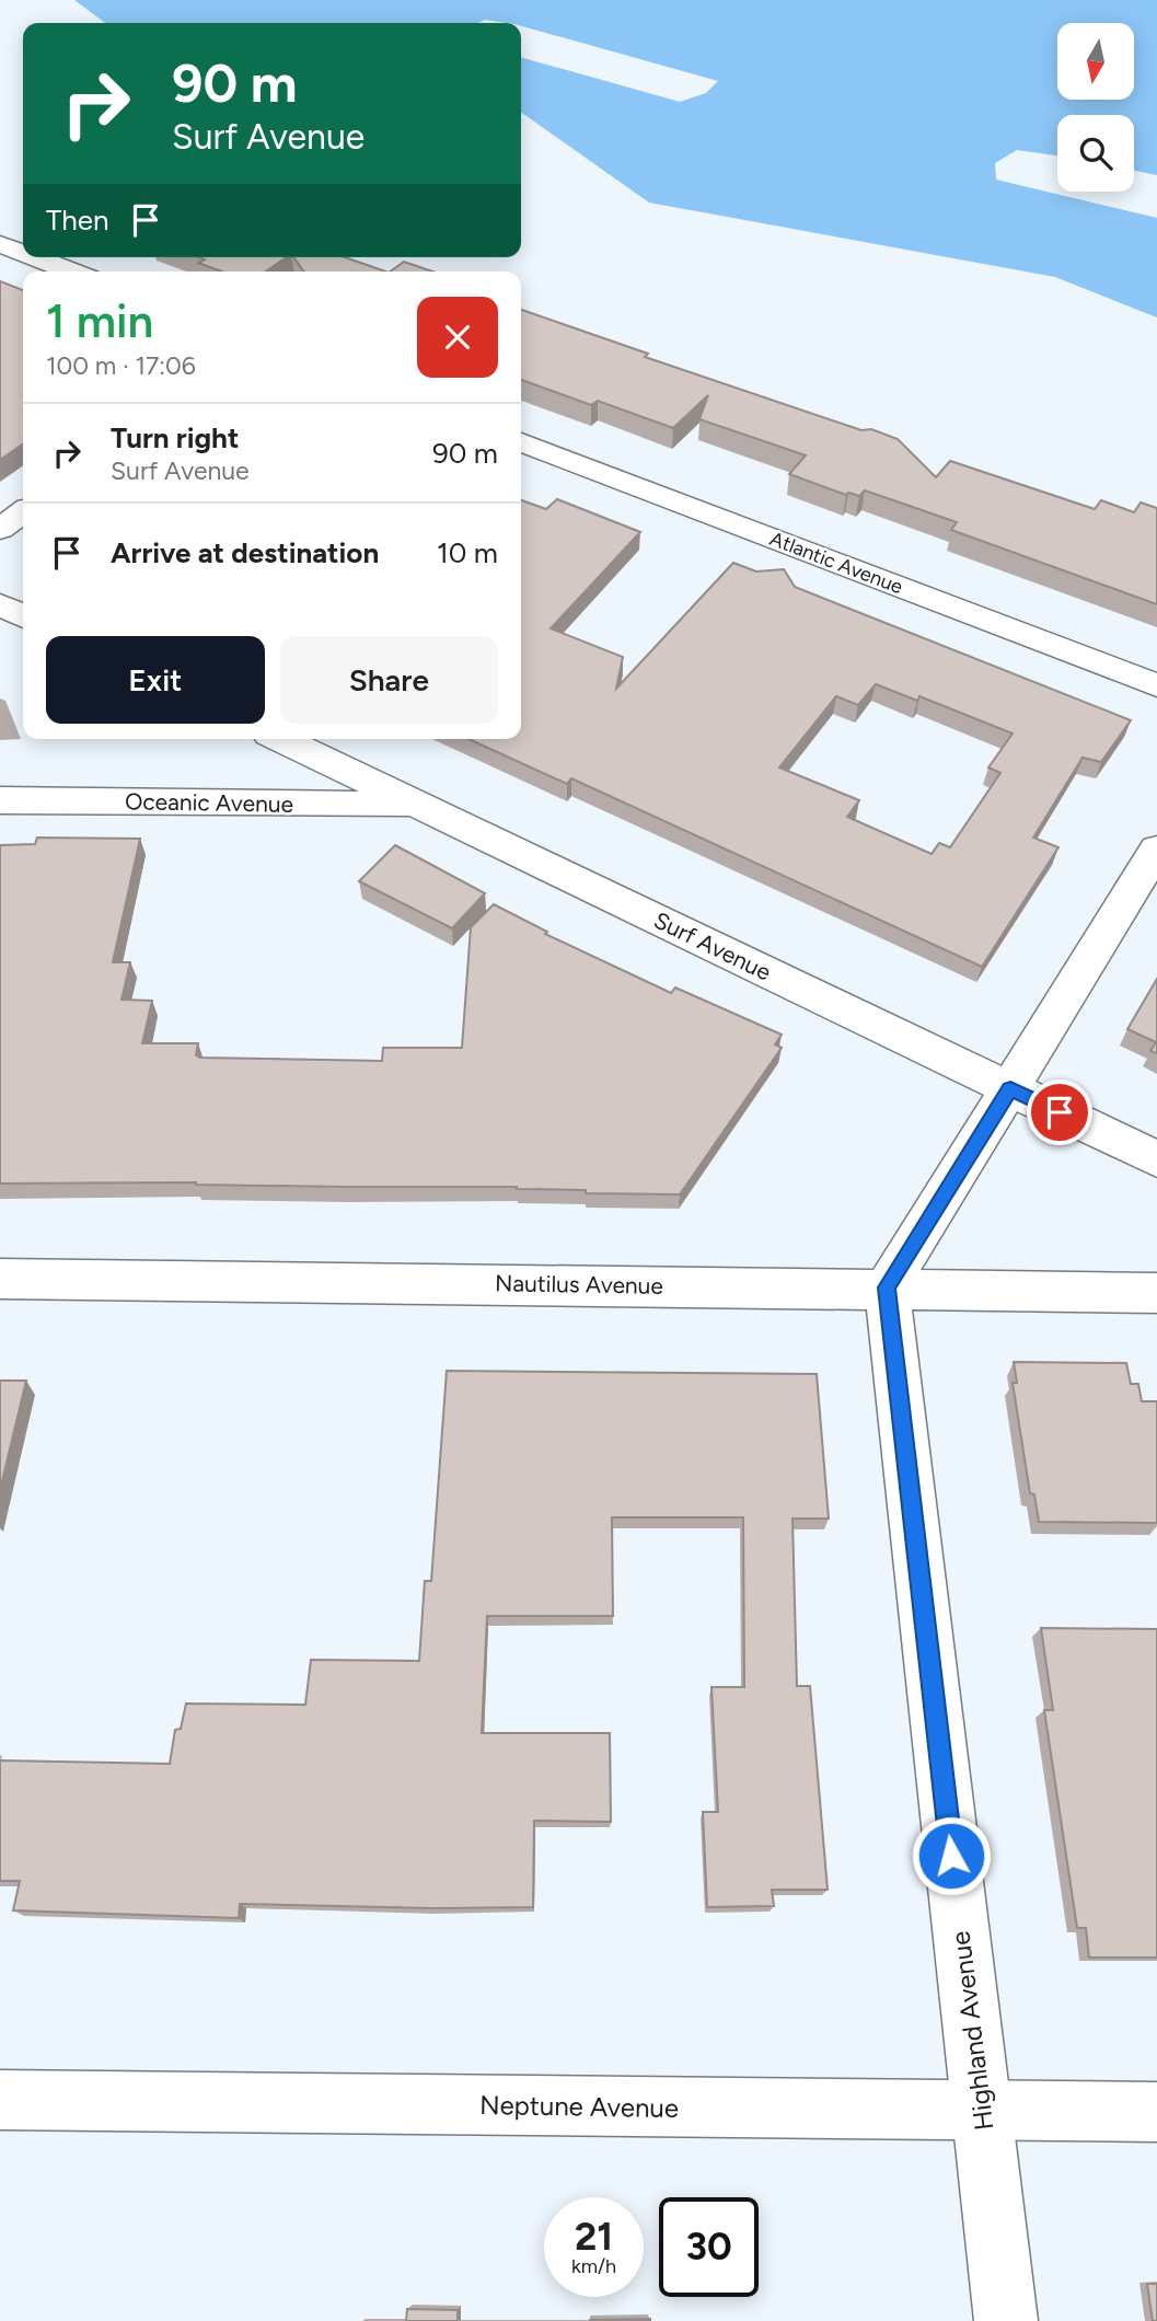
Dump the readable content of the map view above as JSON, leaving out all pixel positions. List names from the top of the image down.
{
  "streets": {
    "street": [
      "Atlantic Avenue",
      "Oceanic Avenue",
      "Surf Avenue",
      "Nautilus Avenue",
      "Highland Avenue",
      "Neptune Avenue"
    ]
  },
  "crossings": [
    ["Oceanic Avenue", "Surf Avenue"],
    ["Nautilus Avenue", "Highland Avenue"],
    ["Highland Avenue", "Neptune Avenue"]
  ],
  "north": "bottom",
  "page": {
    "turn": ["90 m", "Surf Avenue"],
    "then": "Then",
    "heading": ["1 min", "100 m · 17:06"],
    "list": [
      {
        "name": "Turn right",
        "note": "Surf Avenue",
        "value": "90 m"
      },
      {
        "name": "Arrive at destination",
        "value": "10 m"
      }
    ],
    "buttons": ["Exit", "Share"],
    "speed": "21 km/h",
    "limit": "30"
  }
}
